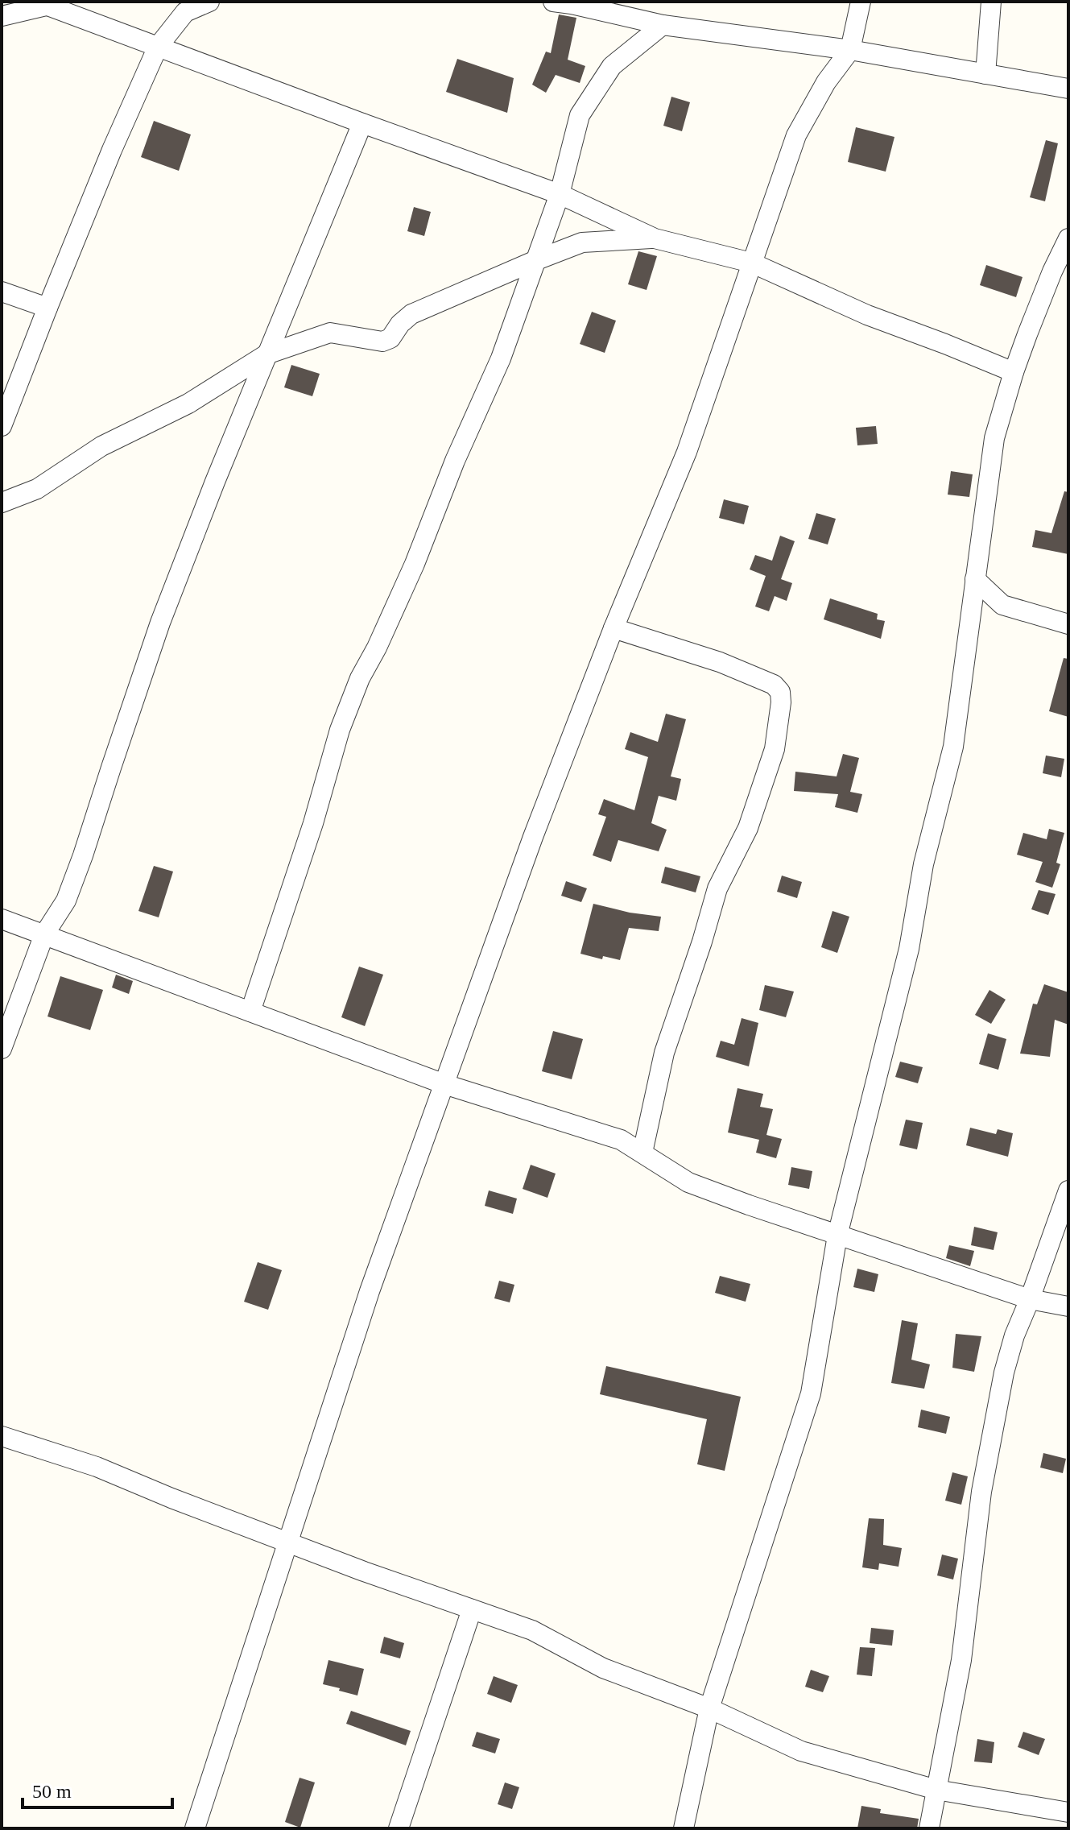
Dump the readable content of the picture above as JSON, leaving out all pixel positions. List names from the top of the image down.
{
  "scale_bar": "50 m"
}
